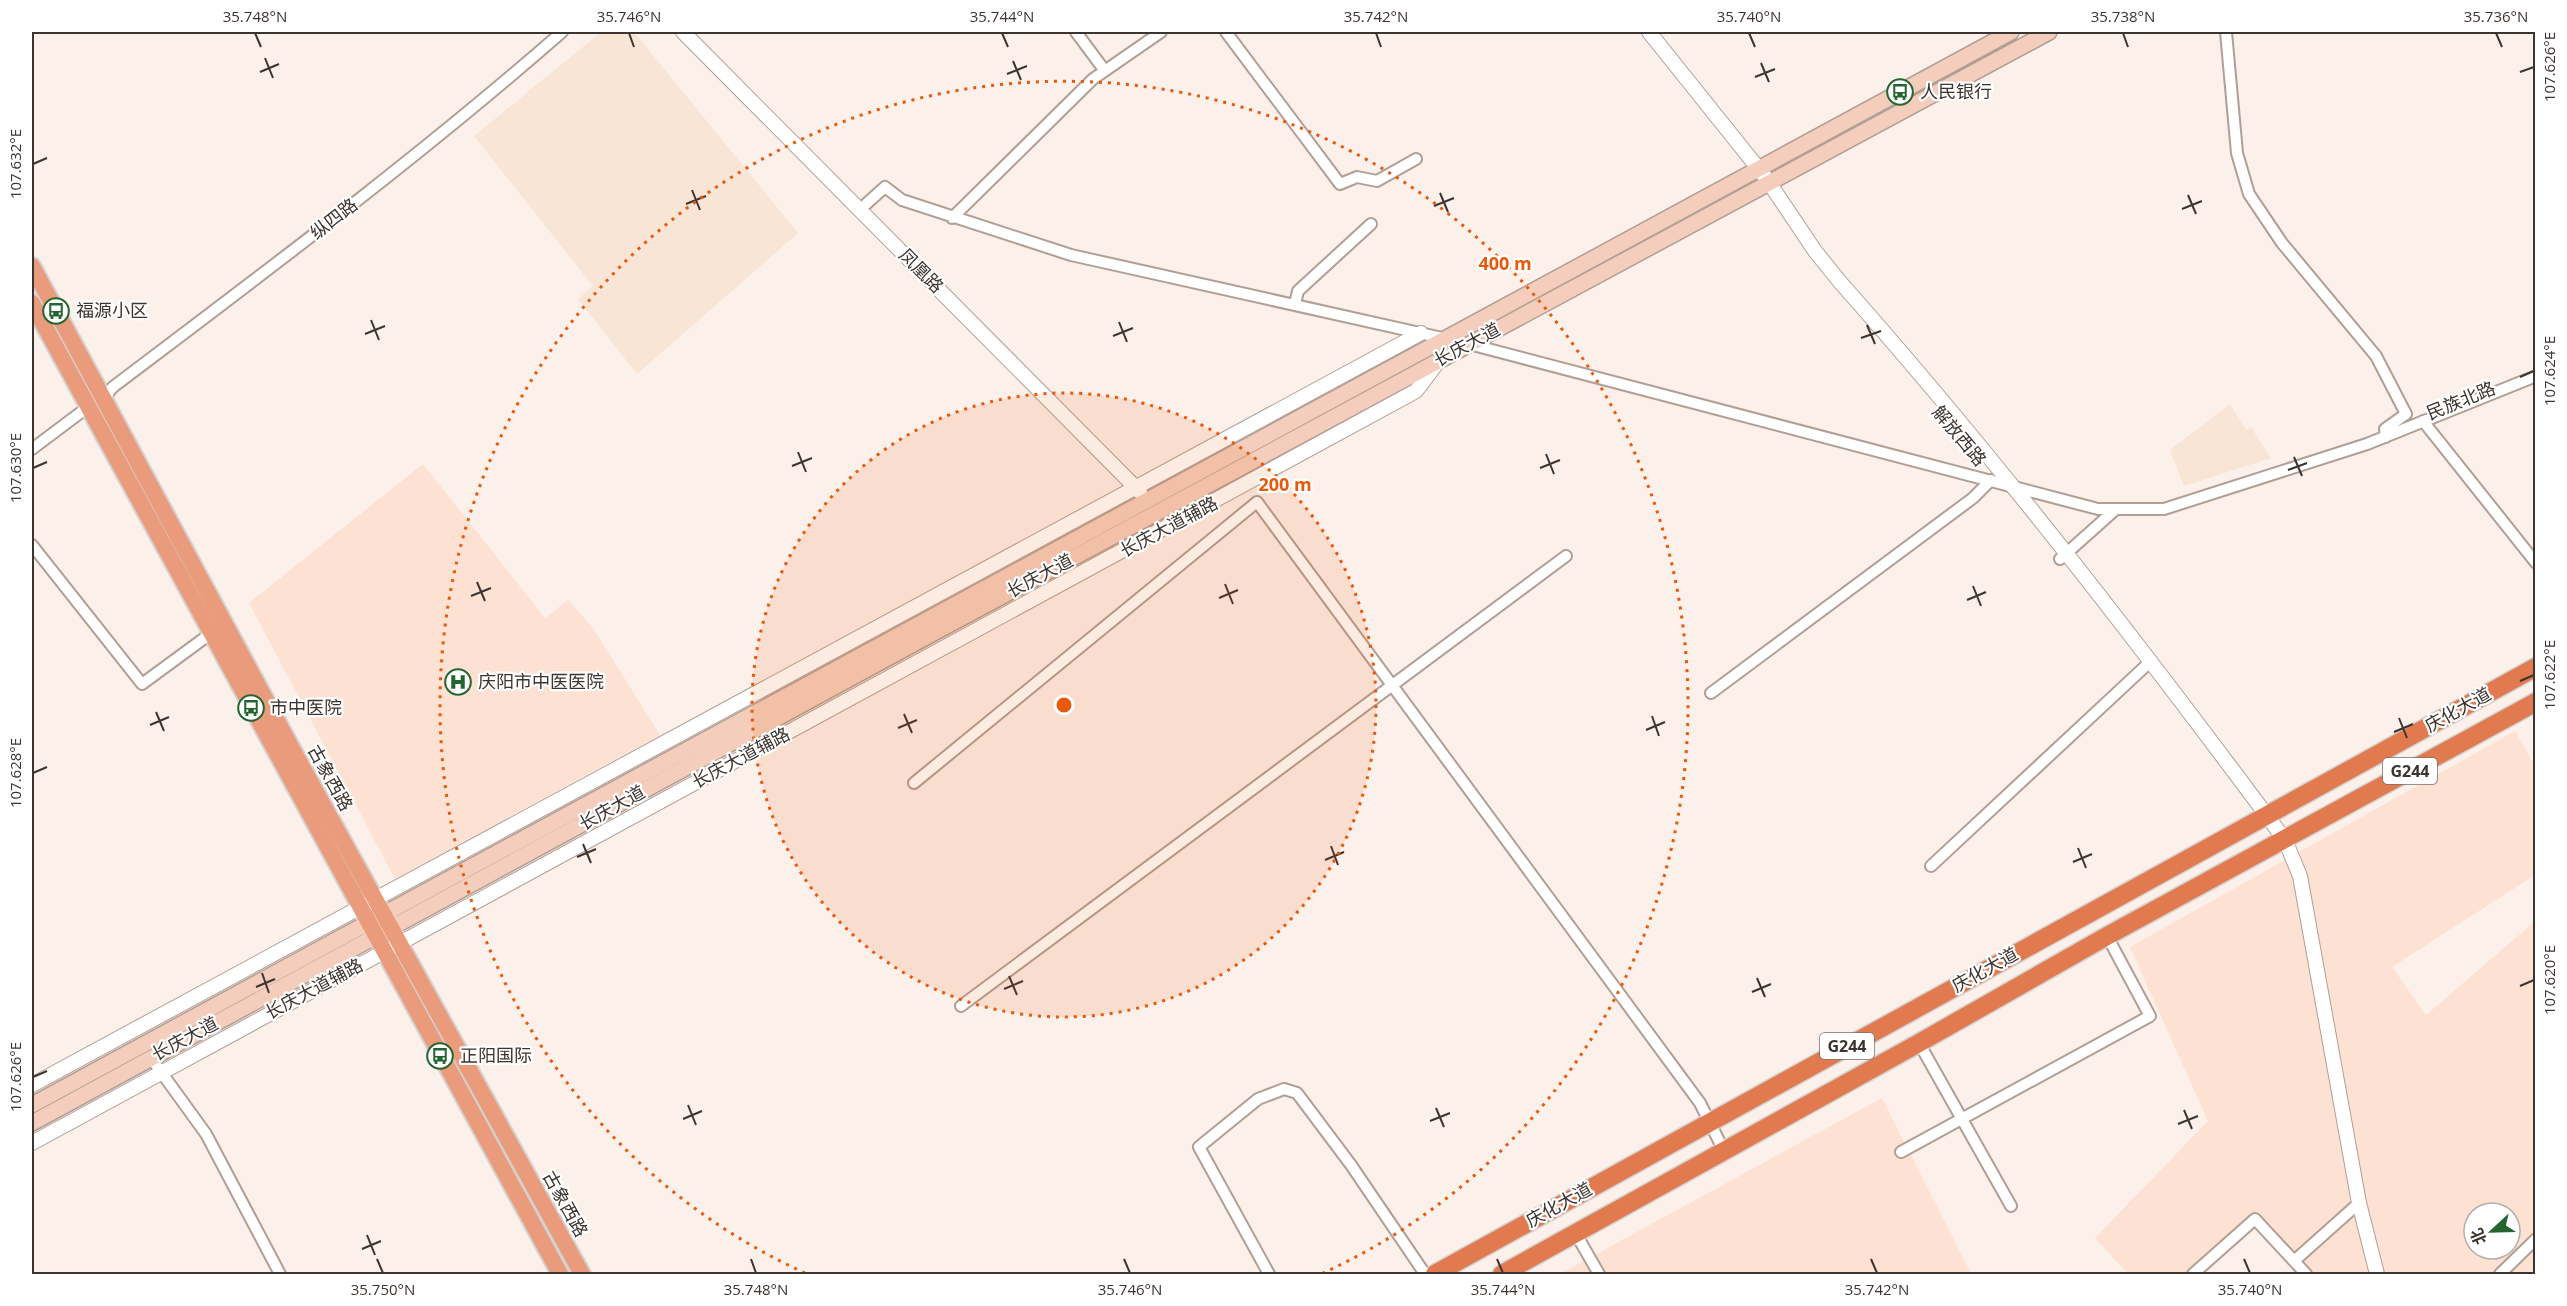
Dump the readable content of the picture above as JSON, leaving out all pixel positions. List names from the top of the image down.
{
  "streets": {
    "highway": ["庆化大道", "G244"],
    "main road": ["长庆大道", "古象西路"],
    "street": [
      "纵四路",
      "凤凰路",
      "民族北路",
      "解放西路",
      "长庆大道辅路"
    ]
  },
  "crossings": [
    ["纵四路", "古象西路"],
    ["凤凰路", "长庆大道"],
    ["长庆大道", "解放西路"],
    ["长庆大道", "长庆大道辅路"],
    ["长庆大道", "古象西路"],
    ["解放西路", "庆化大道"],
    ["长庆大道辅路", "古象西路"]
  ],
  "places": {
    "bus stop": [
      "人民银行",
      "福源小区",
      "市中医院",
      "正阳国际"
    ],
    "hospital": ["庆阳市中医医院"]
  },
  "north": "left",
  "coordinates": [
    "35.748°N",
    "35.746°N",
    "35.744°N",
    "35.742°N",
    "35.740°N",
    "35.738°N",
    "35.736°N",
    "107.626°E",
    "107.632°E",
    "107.624°E",
    "107.630°E",
    "107.622°E",
    "107.628°E",
    "107.620°E",
    "35.750°N"
  ],
  "rings": ["400 m", "200 m"]
}
